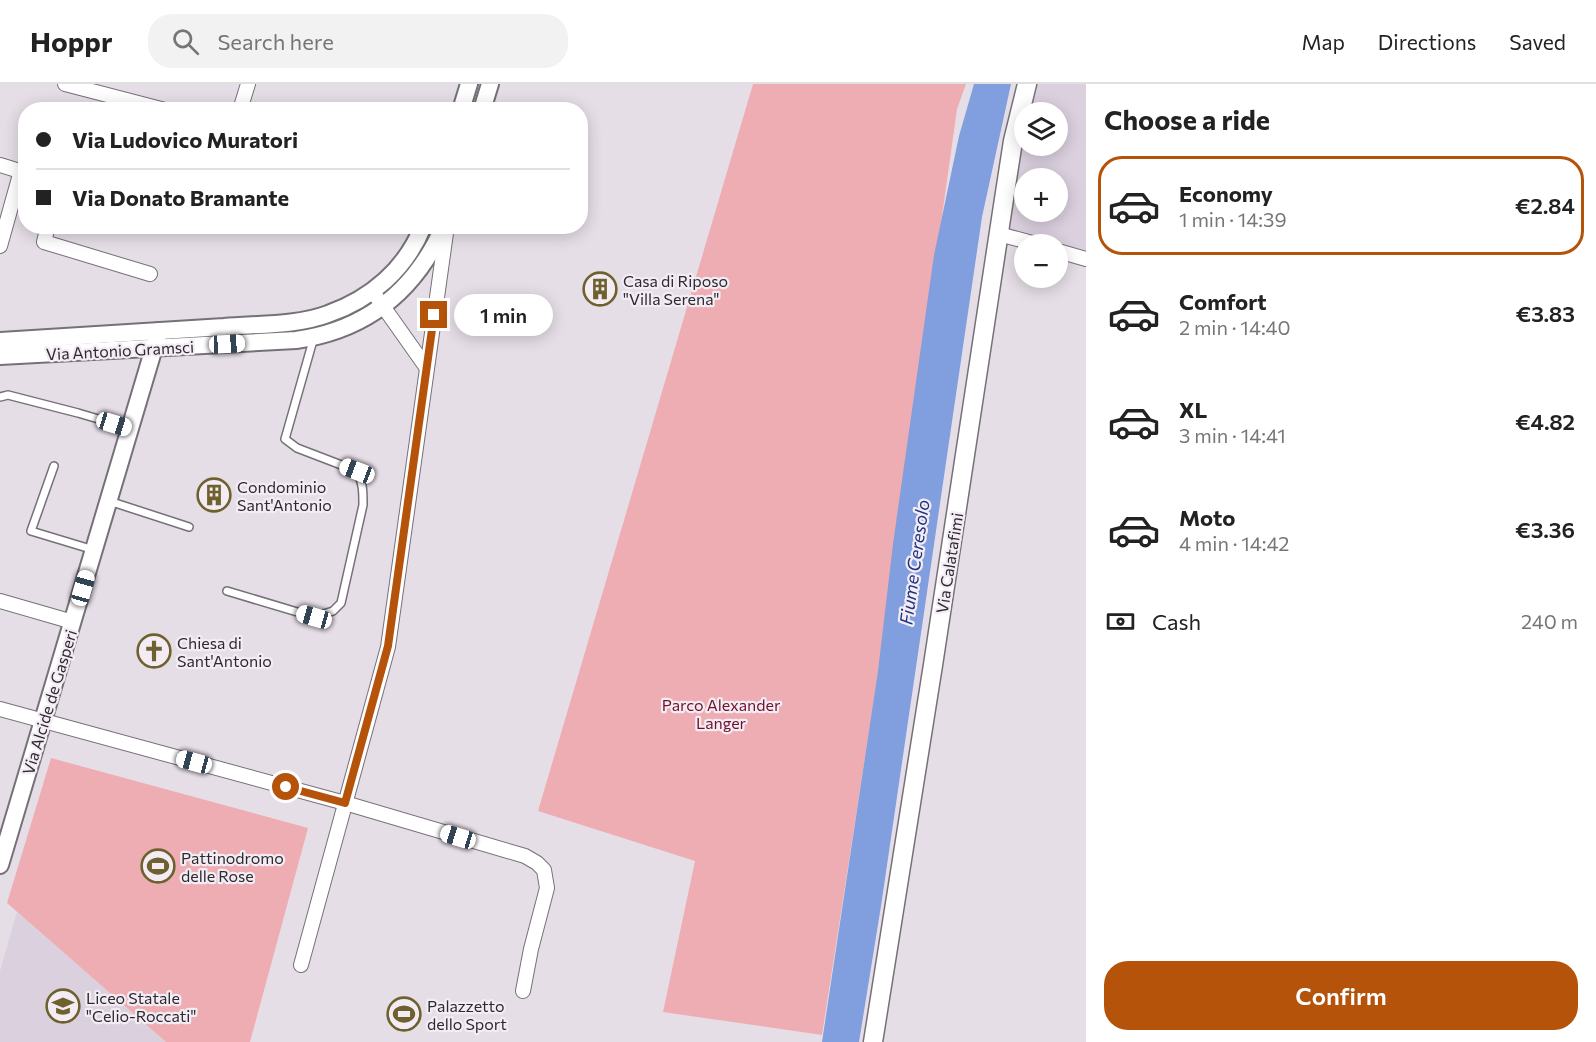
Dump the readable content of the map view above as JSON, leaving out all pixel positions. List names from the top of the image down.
{
  "streets": {
    "main road": ["Via Calatafimi"],
    "street": ["Via Antonio Gramsci", "Via Alcide de Gasperi"]
  },
  "crossings": [
    ["Via Antonio Gramsci", "Via Alcide de Gasperi"]
  ],
  "water": ["Fiume Ceresolo"],
  "parks": ["Parco Alexander Langer"],
  "places": {
    "building": ["Casa di Riposo \"Villa Serena\"", "Condominio Sant'Antonio"],
    "church": ["Chiesa di Sant'Antonio"],
    "sports": ["Pattinodromo delle Rose", "Palazzetto dello Sport"],
    "school or university": ["Liceo Statale \"Celio-Roccati\""]
  },
  "page": {
    "header": "Hoppr",
    "search": "Search here",
    "nav": ["Map", "Directions", "Saved"],
    "heading": "Choose a ride",
    "map_buttons": ["+", "−"],
    "banner": ["Via Ludovico Muratori", "Via Donato Bramante"],
    "list": [
      {
        "name": "Economy",
        "note": "1 min · 14:39",
        "value": "€2.84"
      },
      {
        "name": "Comfort",
        "note": "2 min · 14:40",
        "value": "€3.83"
      },
      {
        "name": "XL",
        "note": "3 min · 14:41",
        "value": "€4.82"
      },
      {
        "name": "Moto",
        "note": "4 min · 14:42",
        "value": "€3.36"
      }
    ],
    "bubble": "1 min",
    "pay": ["Cash", "240 m"],
    "buttons": "Confirm"
  }
}
